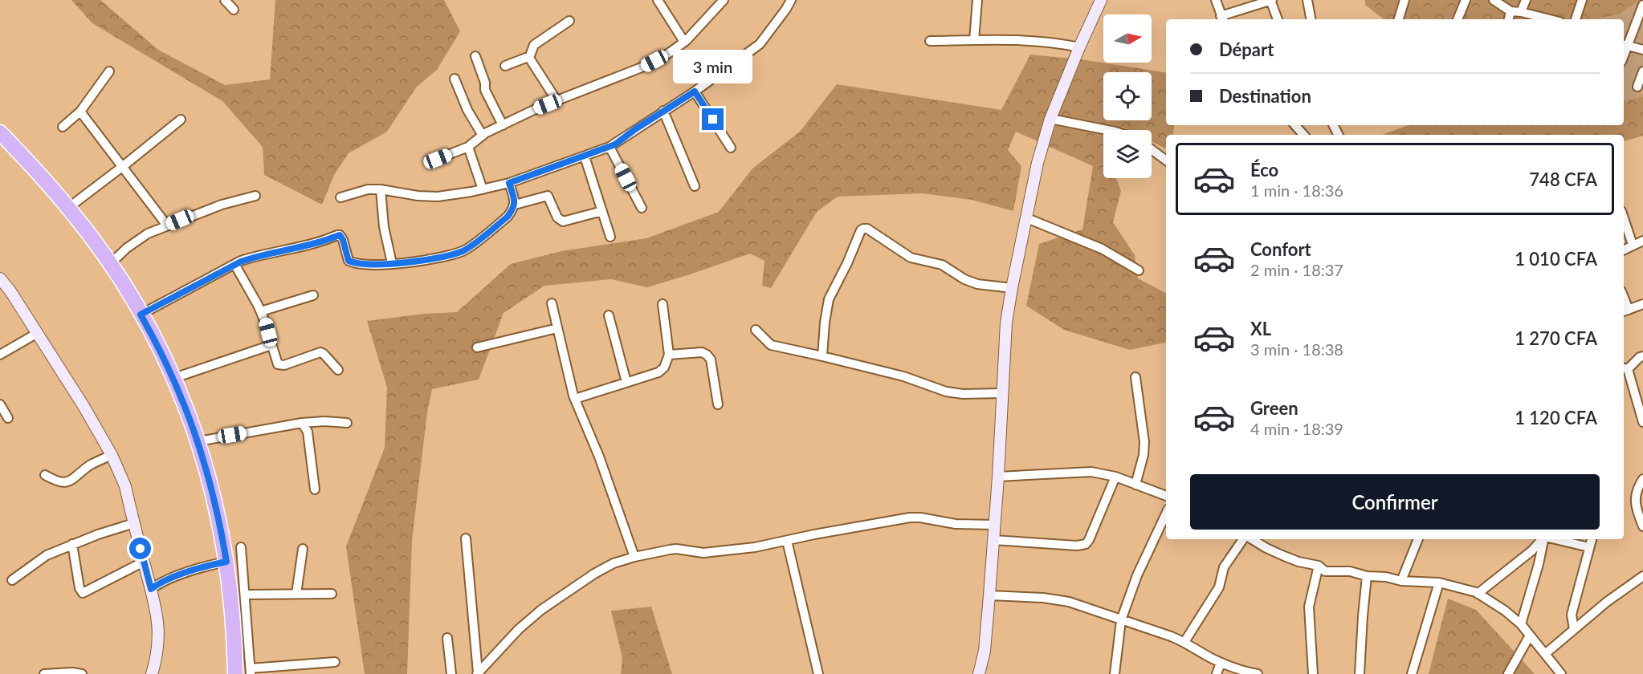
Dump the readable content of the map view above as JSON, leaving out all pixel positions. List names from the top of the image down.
{
  "north": "right",
  "page": {
    "banner": ["Départ", "Destination"],
    "bubble": "3 min",
    "list": [
      {
        "name": "Éco",
        "note": "1 min · 18:36",
        "value": "748 CFA"
      },
      {
        "name": "Confort",
        "note": "2 min · 18:37",
        "value": "1 010 CFA"
      },
      {
        "name": "XL",
        "note": "3 min · 18:38",
        "value": "1 270 CFA"
      },
      {
        "name": "Green",
        "note": "4 min · 18:39",
        "value": "1 120 CFA"
      }
    ],
    "buttons": "Confirmer"
  }
}
